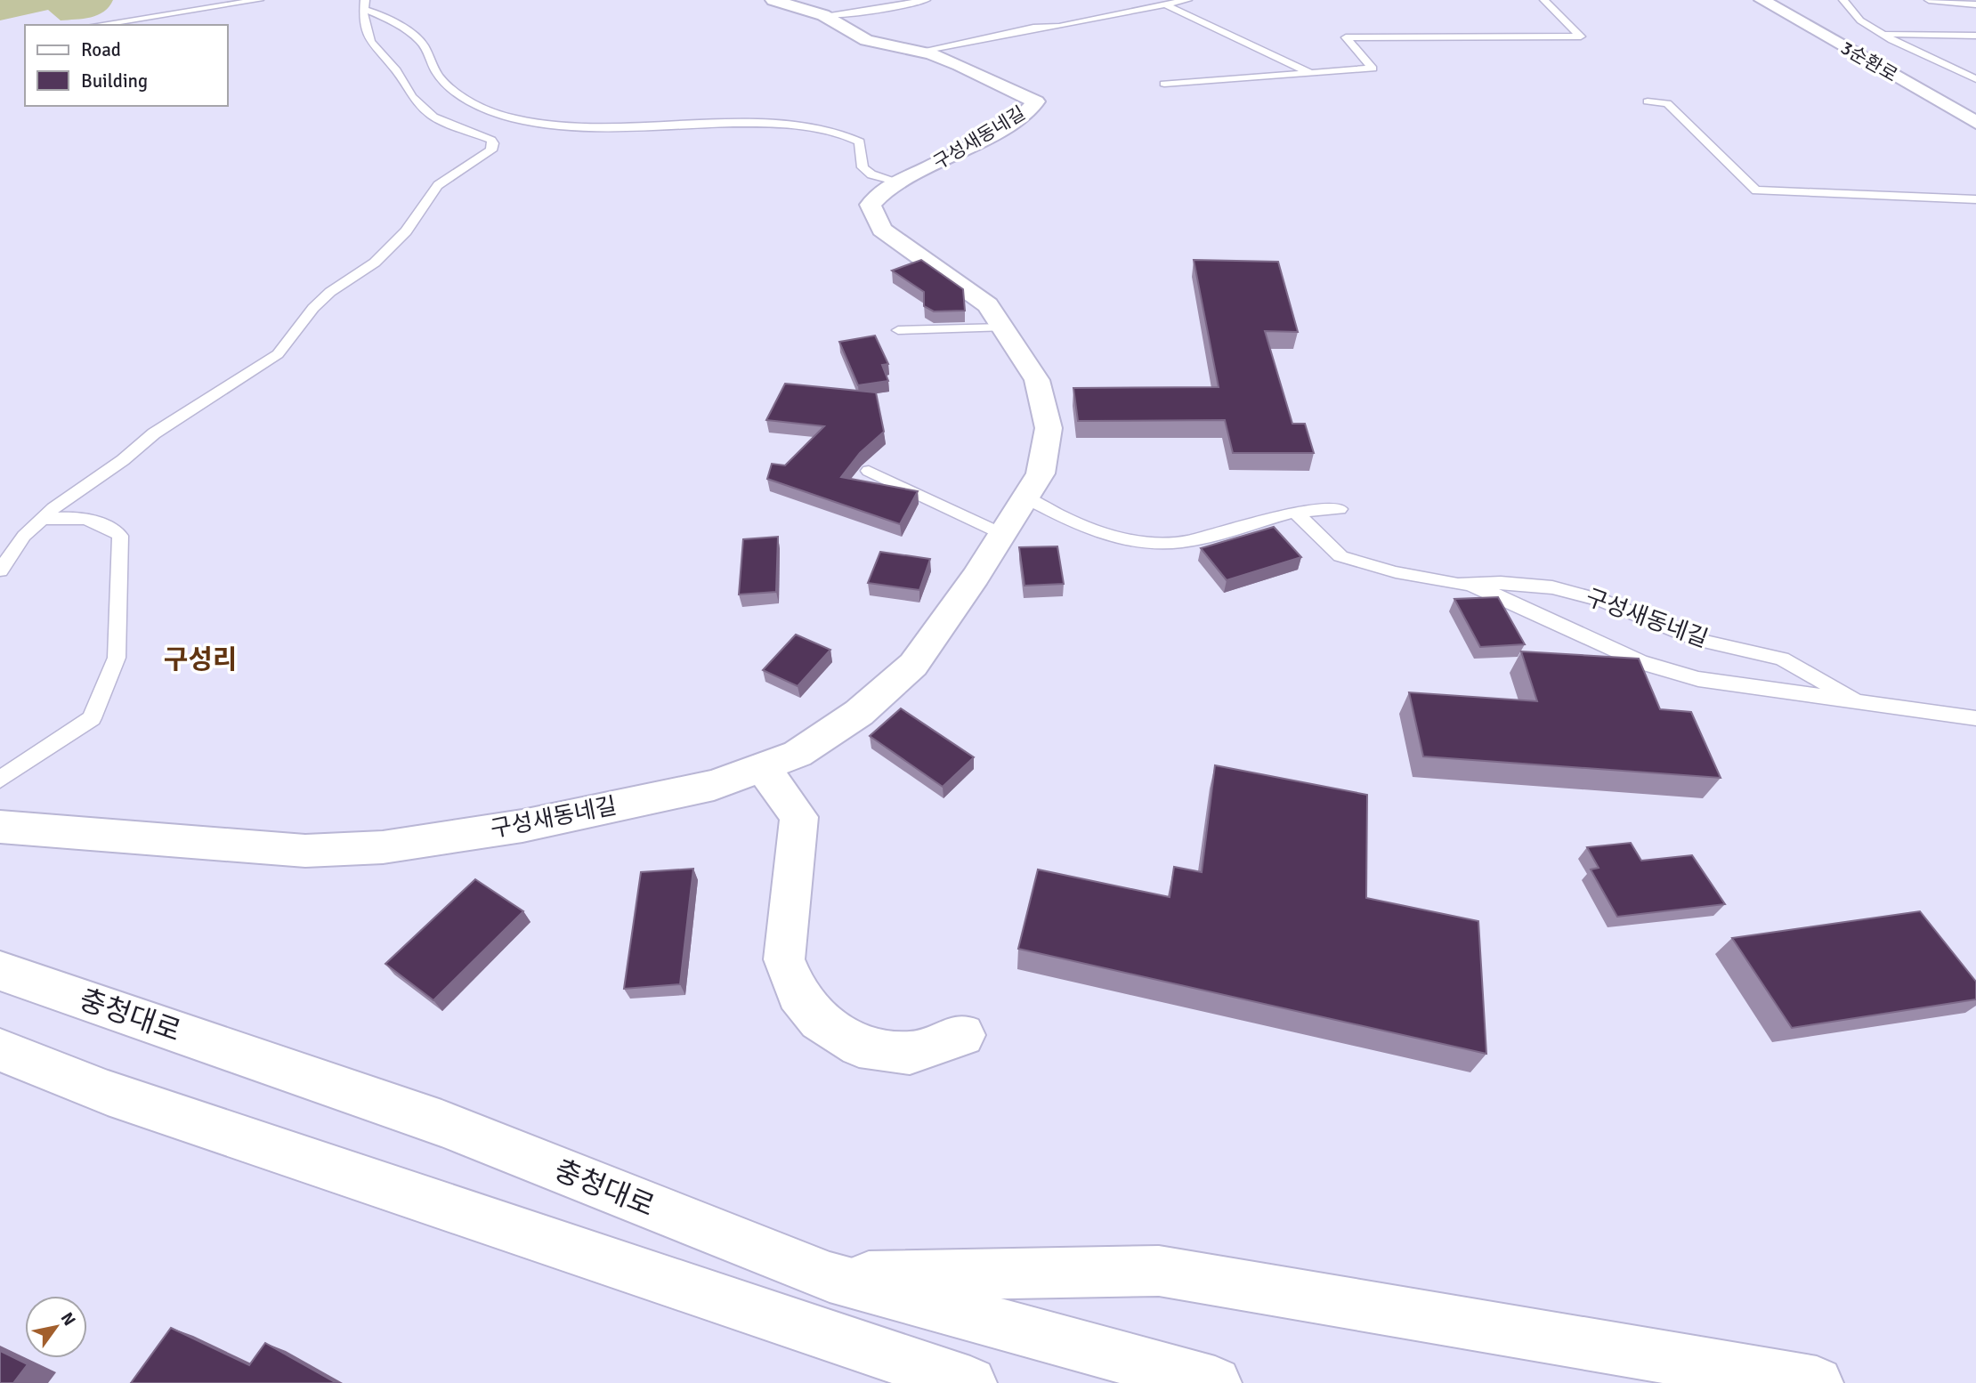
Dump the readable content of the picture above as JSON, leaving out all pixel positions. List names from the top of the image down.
{
  "streets": {
    "main road": ["3순환로", "구성새동네길", "충청대로"]
  },
  "districts": ["구성리"],
  "legend": ["Road", "Building"],
  "north": "top right"
}
